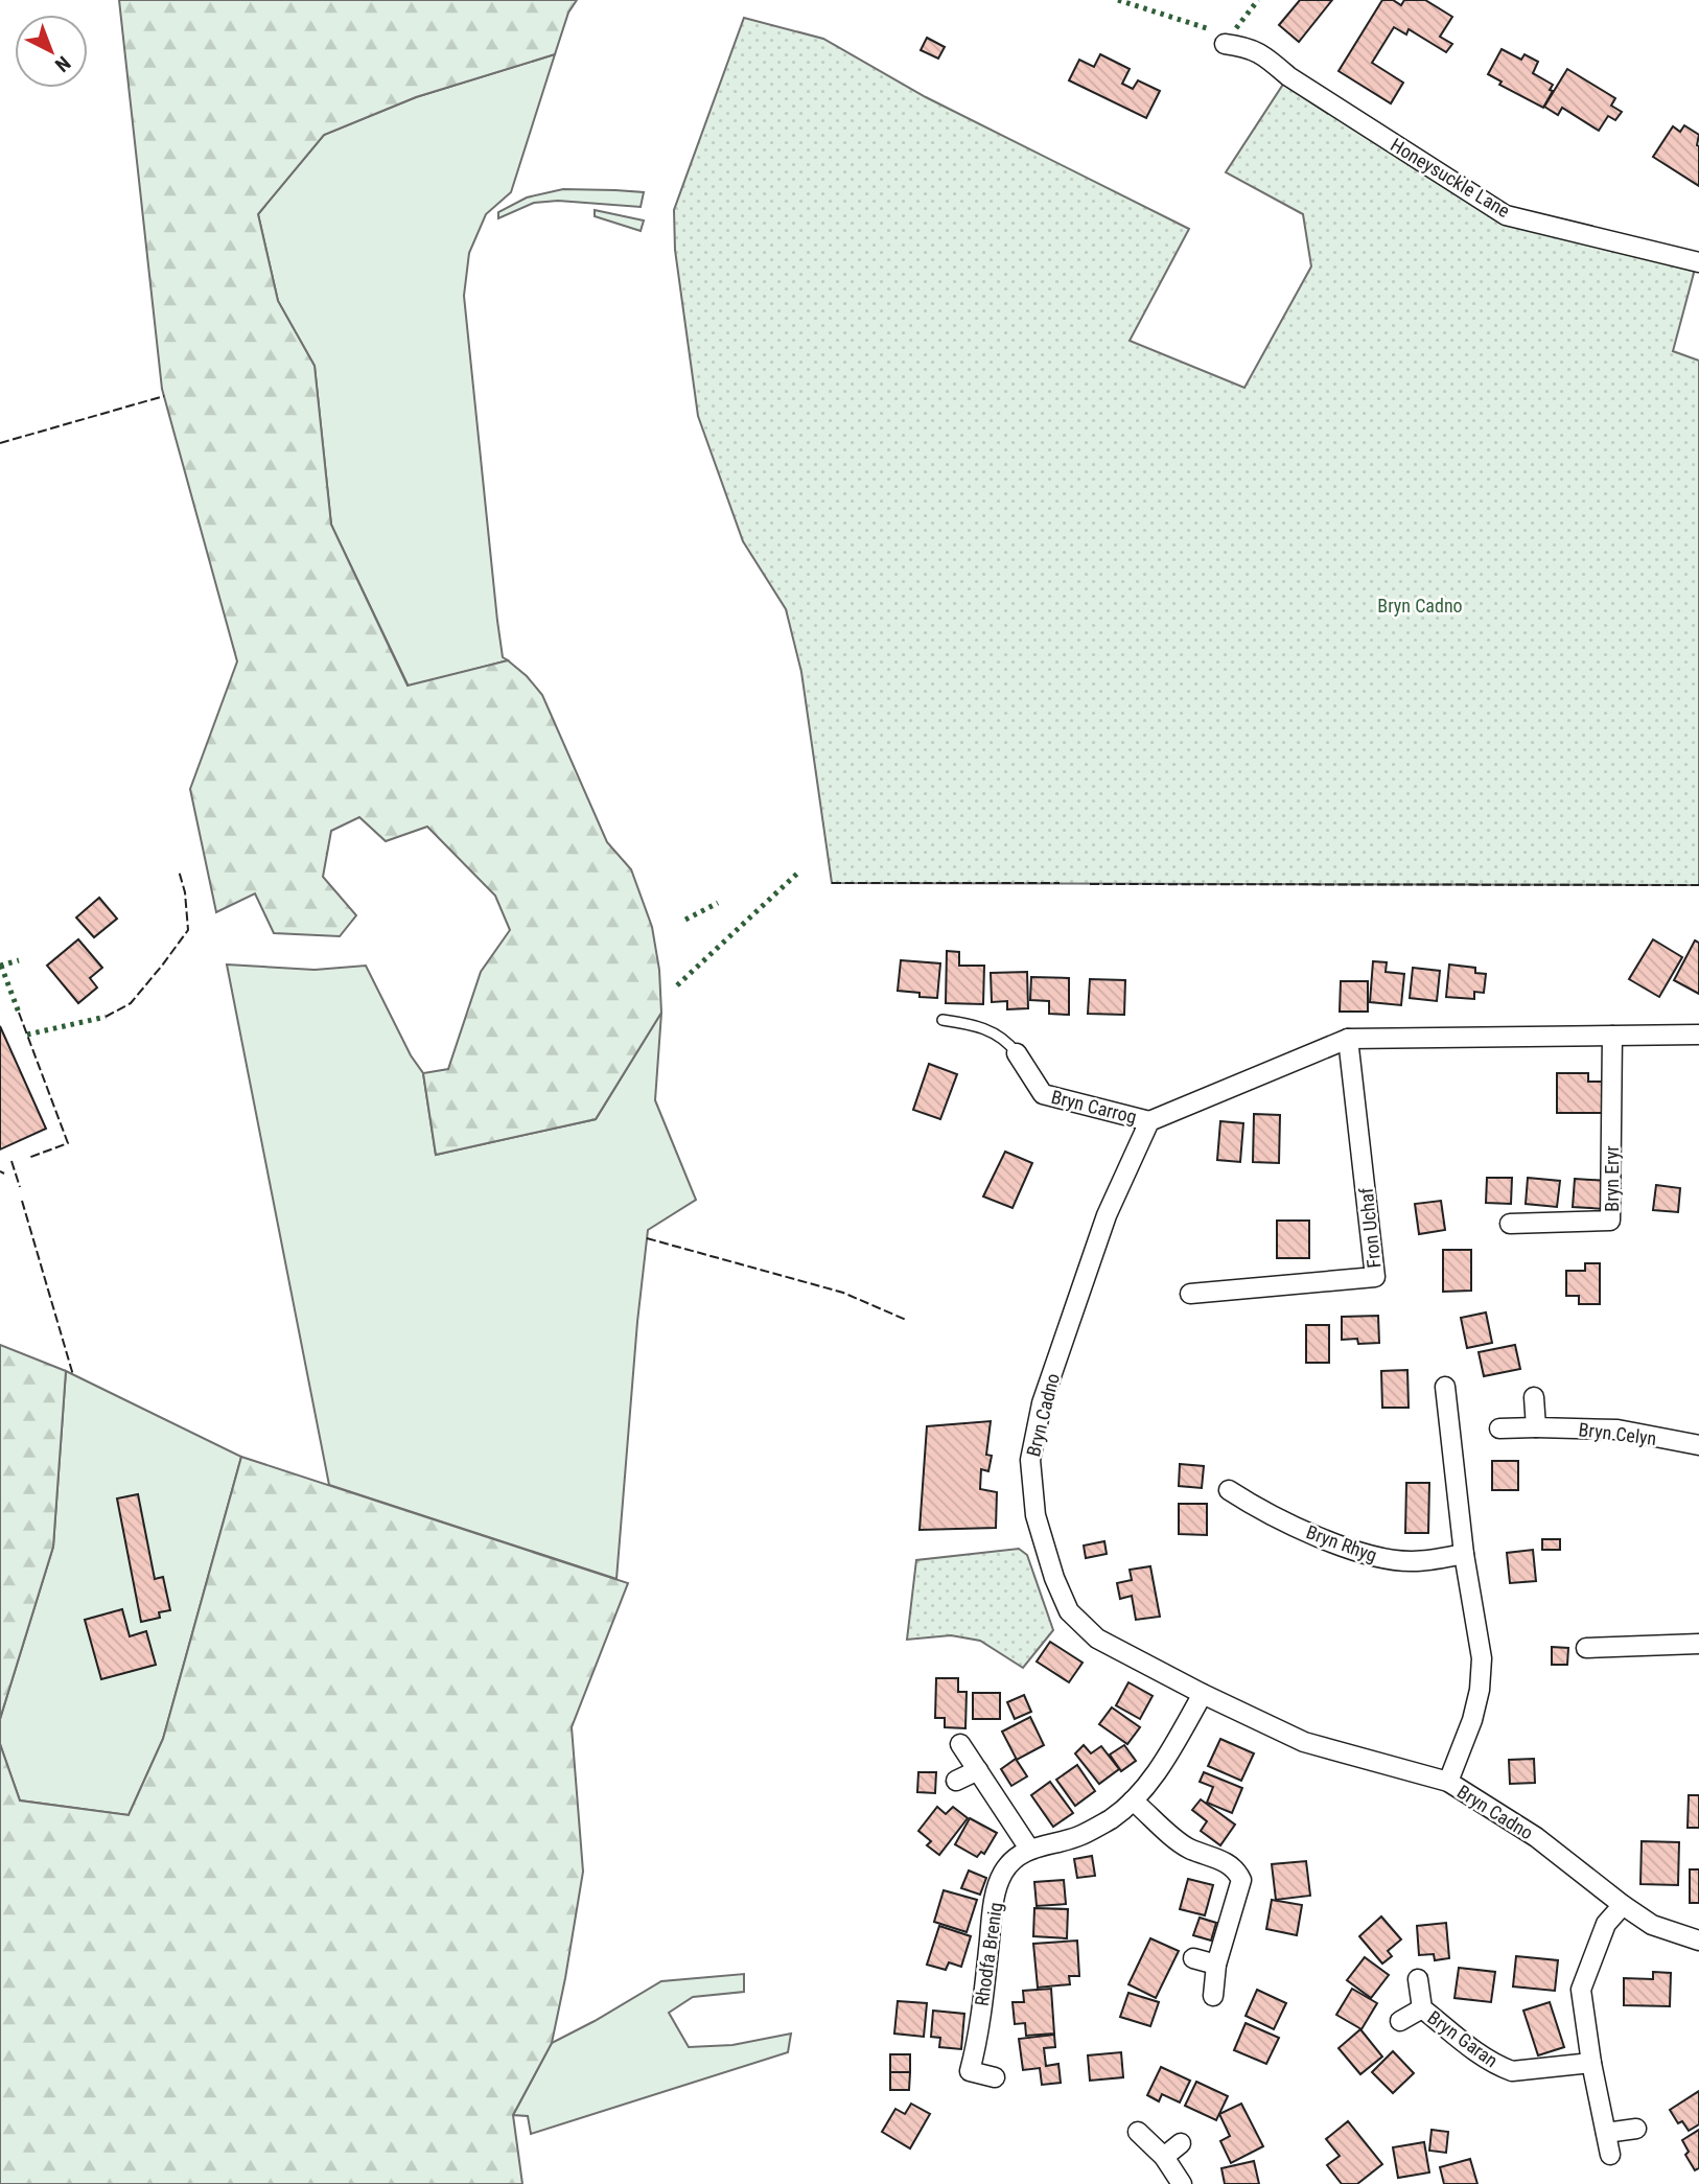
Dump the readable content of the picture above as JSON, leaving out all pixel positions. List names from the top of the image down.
{
  "streets": {
    "street": [
      "Honeysuckle Lane",
      "Bryn Carrog",
      "Bryn Eryr",
      "Fron Uchaf",
      "Bryn Cadno",
      "Bryn Celyn",
      "Bryn Rhyg",
      "Rhodfa Brenig",
      "Bryn Garan"
    ]
  },
  "crossings": [
    ["Bryn Carrog", "Bryn Cadno"],
    ["Bryn Cadno", "Rhodfa Brenig"]
  ],
  "parks": ["Bryn Cadno"],
  "north": "bottom right"
}
